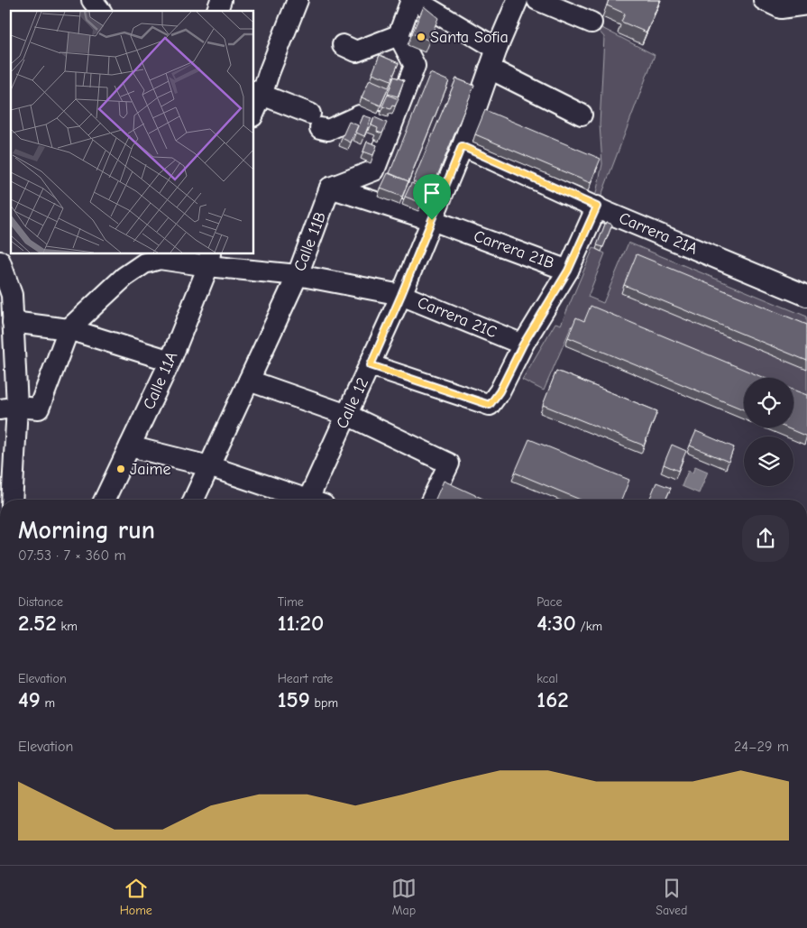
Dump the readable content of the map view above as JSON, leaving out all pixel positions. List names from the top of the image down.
{
  "streets": {
    "street": [
      "Carrera 21A",
      "Calle 11B",
      "Carrera 21B",
      "Carrera 21C",
      "Calle 11A",
      "Calle 12"
    ]
  },
  "crossings": [
    ["Carrera 21A", "Calle 12"],
    ["Calle 11B", "Carrera 21B"],
    ["Calle 11B", "Carrera 21C"],
    ["Carrera 21B", "Calle 12"],
    ["Carrera 21C", "Calle 11A"],
    ["Carrera 21C", "Calle 12"]
  ],
  "places": ["Santa Sofia", "Jaime"],
  "page": {
    "heading": ["Morning run", "07:53 · 7 × 360 m"],
    "stats": [
      ["Distance", "2.52 km"],
      ["Time", "11:20"],
      ["Pace", "4:30 /km"],
      ["Elevation", "49 m"],
      ["Heart rate", "159 bpm"],
      ["kcal", "162"]
    ],
    "chart": ["Elevation", "24–29 m"],
    "tabs": ["Home", "Map", "Saved"]
  }
}
